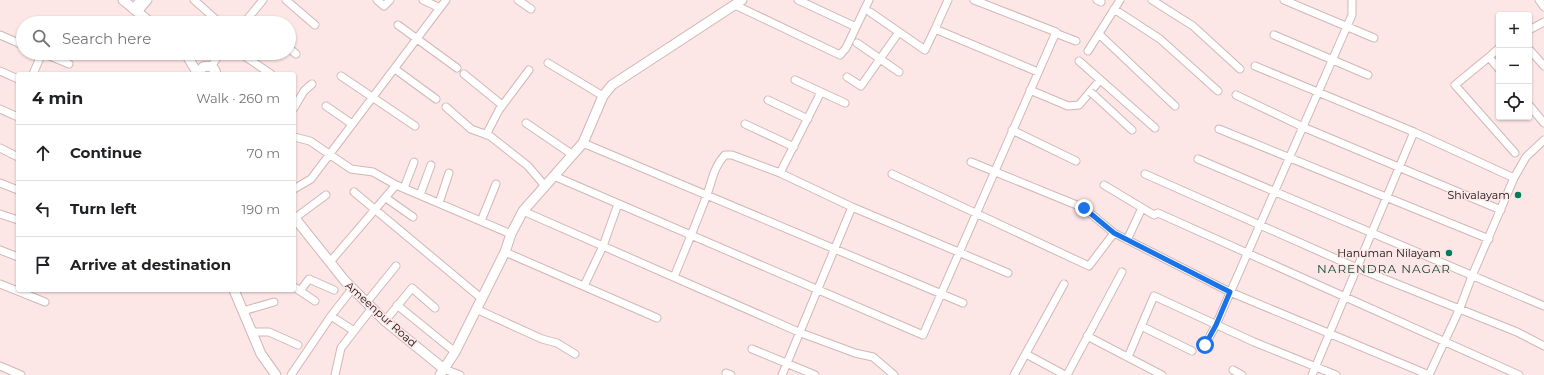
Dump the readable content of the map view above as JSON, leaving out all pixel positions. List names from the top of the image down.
{
  "streets": {
    "street": ["Ameenpur Road"]
  },
  "districts": ["NARENDRA NAGAR"],
  "places": ["Shivalayam", "Hanuman Nilayam"],
  "page": {
    "map_buttons": ["+", "−"],
    "search": "Search here",
    "heading": ["4 min", "Walk · 260 m"],
    "list": [
      ["Continue", "70 m"],
      ["Turn left", "190 m"],
      "Arrive at destination"
    ]
  }
}
